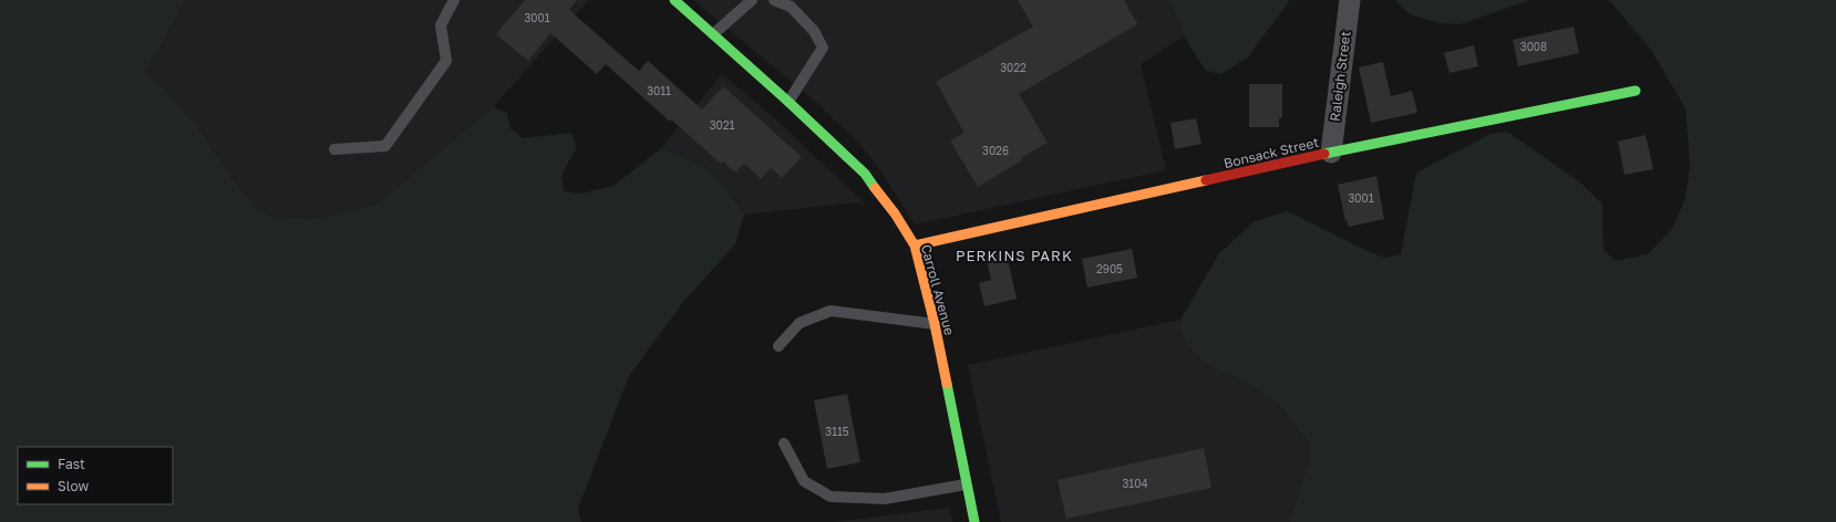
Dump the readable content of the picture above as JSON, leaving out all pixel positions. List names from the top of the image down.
{
  "streets": {
    "street": ["Raleigh Street", "Bonsack Street", "Carroll Avenue"]
  },
  "crossings": [
    ["Raleigh Street", "Bonsack Street"],
    ["Bonsack Street", "Carroll Avenue"]
  ],
  "districts": ["PERKINS PARK"],
  "house_numbers": [
    "3001",
    "3008",
    "3022",
    "3011",
    "3021",
    "3026",
    "3001",
    "2905",
    "3115",
    "3104"
  ],
  "legend": ["Fast", "Slow"]
}
